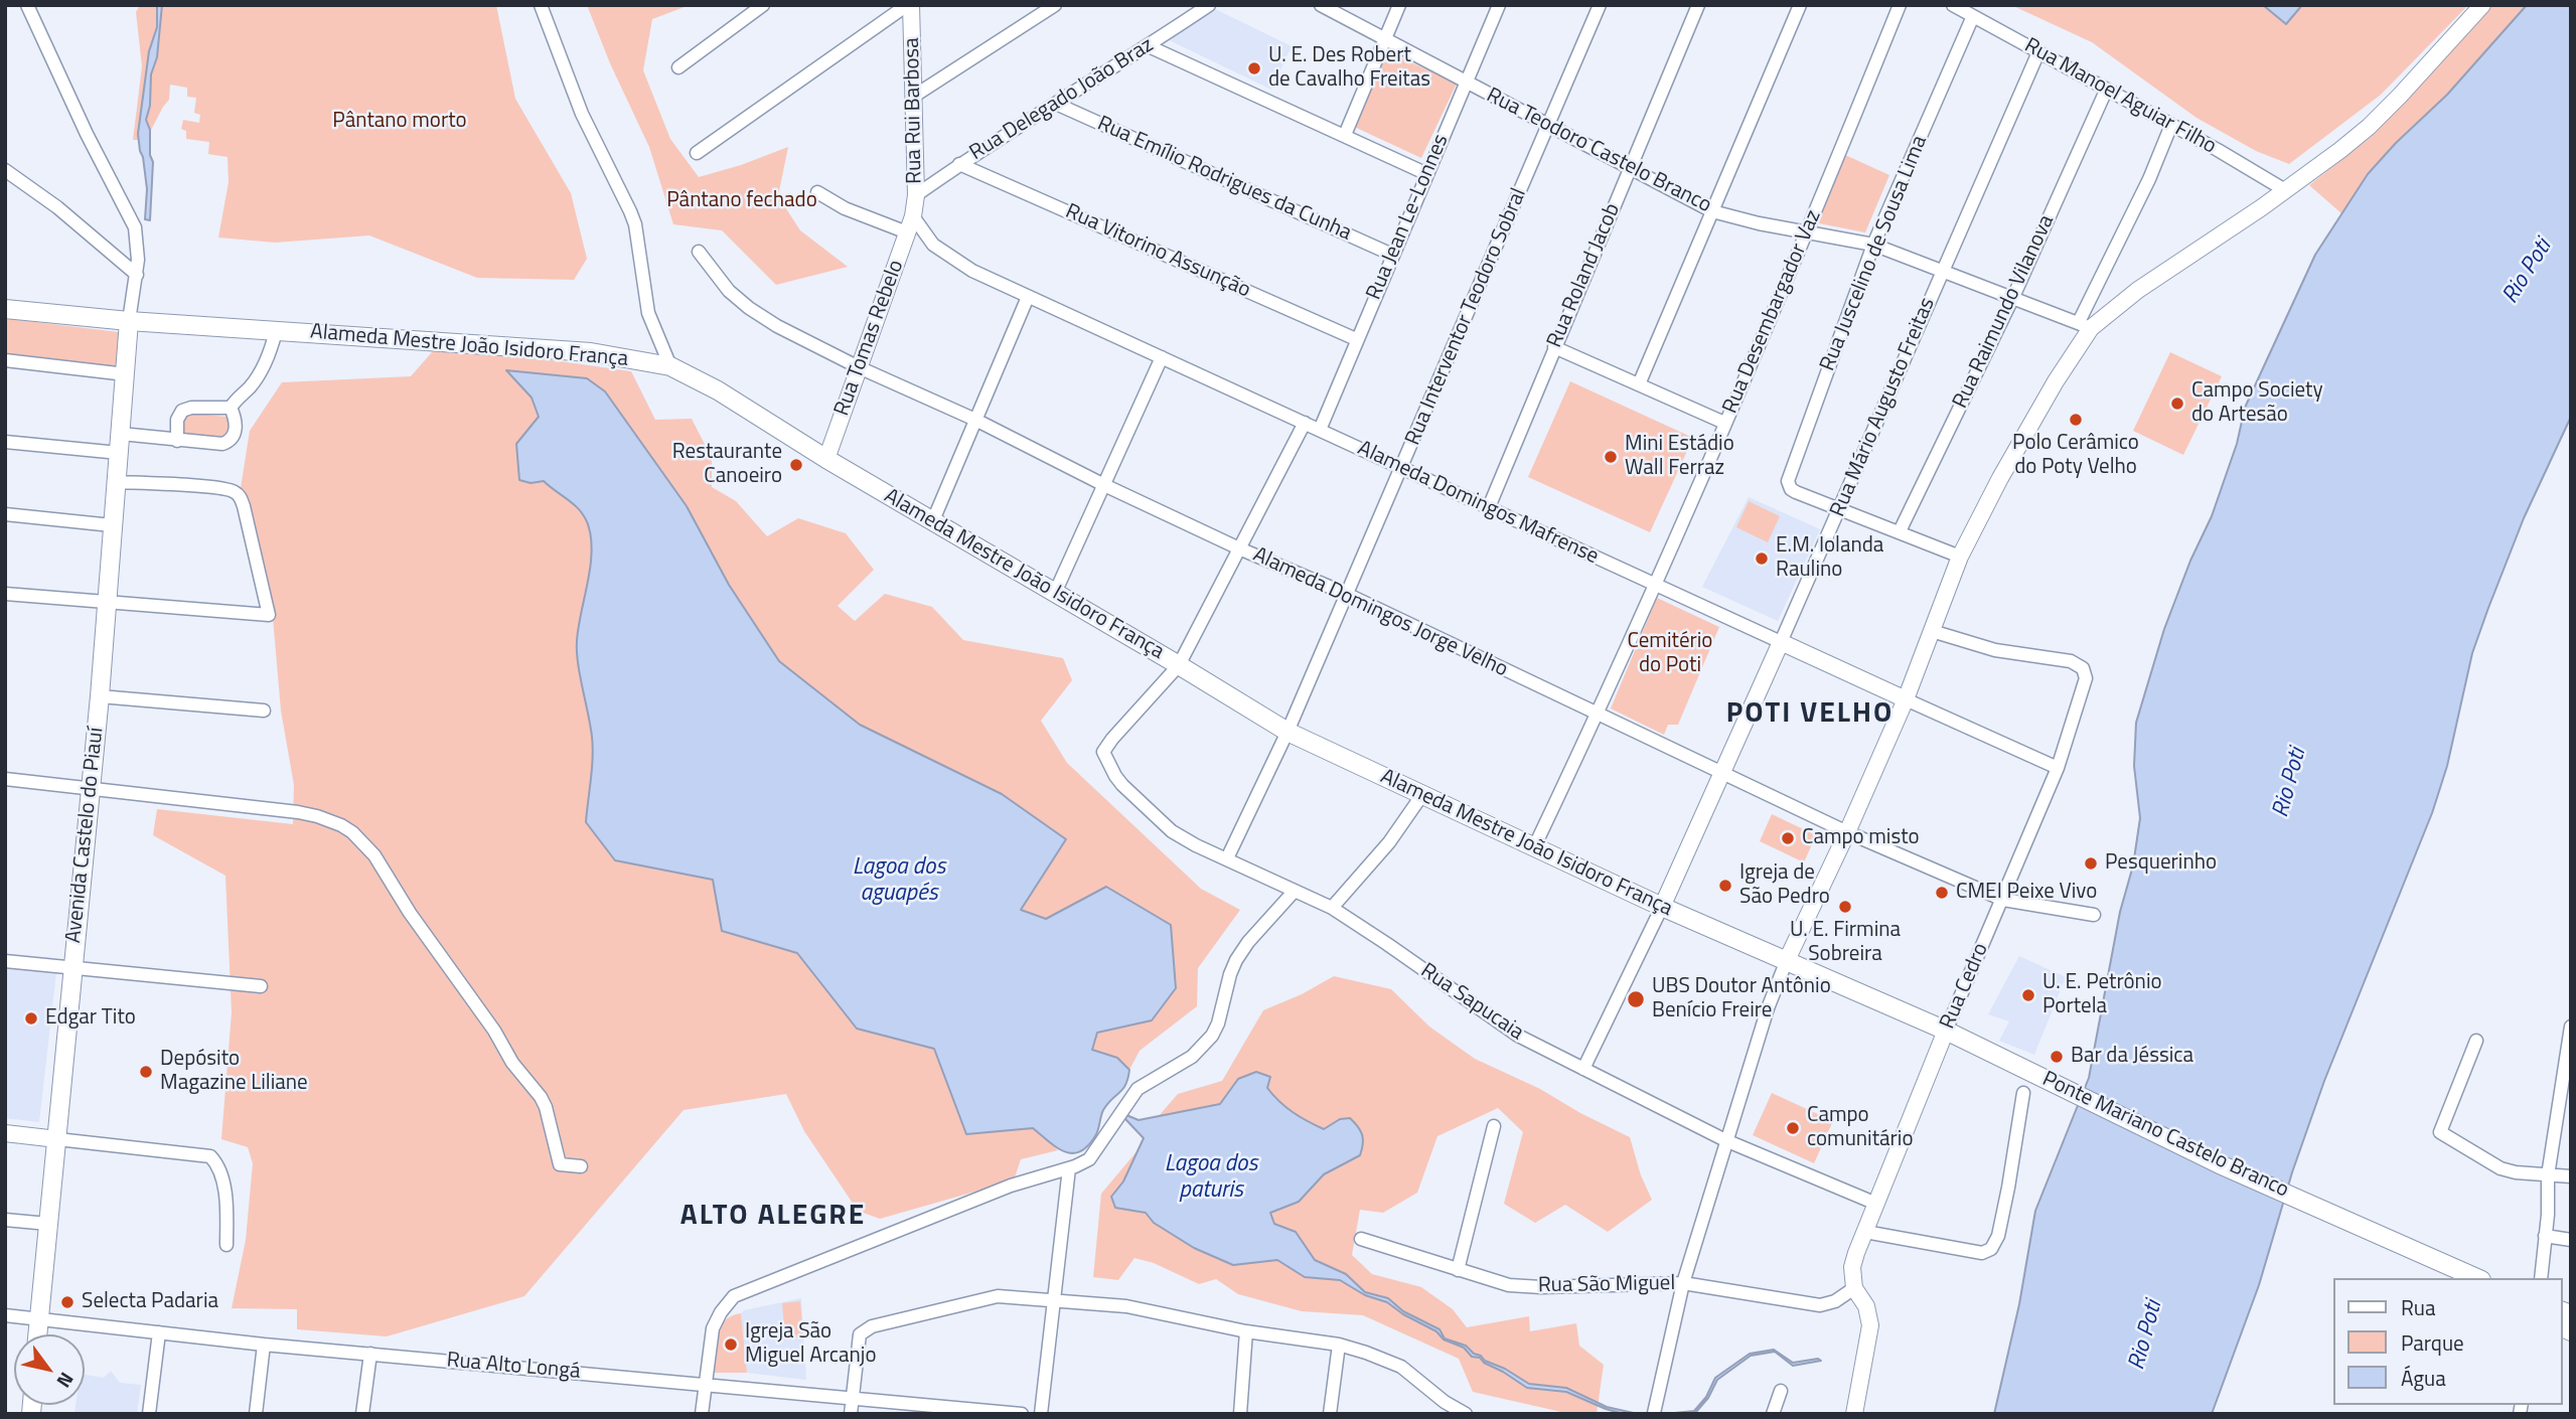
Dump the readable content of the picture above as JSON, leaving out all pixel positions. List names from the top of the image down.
{
  "streets": {
    "main road": ["Alameda Mestre João Isidoro França", "Avenida Castelo do Piauí", "Ponte Mariano Castelo Branco"],
    "street": [
      "Rua Manoel Aguiar Filho",
      "Rua Delegado João Braz",
      "Rua Rui Barbosa",
      "Rua Teodoro Castelo Branco",
      "Rua Emílio Rodrigues da Cunha",
      "Rua Jean Le-Lonnes",
      "Rua Vitorino Assunção",
      "Rua Juscelino de Sousa Lima",
      "Rua Roland Jacob",
      "Rua Desembargador Vaz",
      "Rua Raimundo Vilanova",
      "Rua Interventor Teodoro Sobral",
      "Rua Tomas Rebelo",
      "Rua Mário Augusto Freitas",
      "Alameda Domingos Mafrense",
      "Alameda Domingos Jorge Velho",
      "Rua Cedro",
      "Rua Sapucaia",
      "Rua São Miguel",
      "Rua Alto Longá"
    ]
  },
  "crossings": [
    ["Rua Manoel Aguiar Filho", "Rua Juscelino de Sousa Lima"],
    ["Rua Manoel Aguiar Filho", "Rua Raimundo Vilanova"],
    ["Rua Manoel Aguiar Filho", "Rua Mário Augusto Freitas"],
    ["Rua Delegado João Braz", "Rua Rui Barbosa"],
    ["Rua Delegado João Braz", "Rua Emílio Rodrigues da Cunha"],
    ["Rua Delegado João Braz", "Rua Vitorino Assunção"],
    ["Rua Rui Barbosa", "Rua Tomas Rebelo"],
    ["Rua Rui Barbosa", "Alameda Domingos Mafrense"],
    ["Rua Teodoro Castelo Branco", "Rua Jean Le-Lonnes"],
    ["Rua Teodoro Castelo Branco", "Rua Juscelino de Sousa Lima"],
    ["Rua Teodoro Castelo Branco", "Rua Roland Jacob"],
    ["Rua Teodoro Castelo Branco", "Rua Desembargador Vaz"],
    ["Rua Teodoro Castelo Branco", "Rua Raimundo Vilanova"],
    ["Rua Teodoro Castelo Branco", "Rua Interventor Teodoro Sobral"],
    ["Rua Teodoro Castelo Branco", "Rua Mário Augusto Freitas"],
    ["Rua Emílio Rodrigues da Cunha", "Rua Jean Le-Lonnes"],
    ["Rua Jean Le-Lonnes", "Rua Vitorino Assunção"],
    ["Rua Jean Le-Lonnes", "Alameda Domingos Mafrense"],
    ["Rua Juscelino de Sousa Lima", "Rua Mário Augusto Freitas"],
    ["Rua Roland Jacob", "Alameda Domingos Mafrense"],
    ["Rua Desembargador Vaz", "Alameda Mestre João Isidoro França"],
    ["Rua Desembargador Vaz", "Alameda Domingos Mafrense"],
    ["Rua Desembargador Vaz", "Alameda Domingos Jorge Velho"],
    ["Rua Interventor Teodoro Sobral", "Alameda Mestre João Isidoro França"],
    ["Rua Interventor Teodoro Sobral", "Alameda Domingos Mafrense"],
    ["Rua Interventor Teodoro Sobral", "Alameda Domingos Jorge Velho"],
    ["Rua Interventor Teodoro Sobral", "Rua Sapucaia"],
    ["Rua Tomas Rebelo", "Alameda Mestre João Isidoro França"],
    ["Rua Tomas Rebelo", "Alameda Domingos Mafrense"],
    ["Rua Tomas Rebelo", "Alameda Domingos Jorge Velho"],
    ["Alameda Mestre João Isidoro França", "Rua Mário Augusto Freitas"],
    ["Alameda Mestre João Isidoro França", "Avenida Castelo do Piauí"],
    ["Alameda Mestre João Isidoro França", "Rua Cedro"],
    ["Alameda Mestre João Isidoro França", "Rua Sapucaia"],
    ["Alameda Mestre João Isidoro França", "Ponte Mariano Castelo Branco"],
    ["Rua Mário Augusto Freitas", "Alameda Domingos Mafrense"],
    ["Rua Mário Augusto Freitas", "Alameda Domingos Jorge Velho"],
    ["Rua Mário Augusto Freitas", "Rua Sapucaia"],
    ["Alameda Domingos Mafrense", "Rua Cedro"],
    ["Alameda Domingos Jorge Velho", "Rua Cedro"],
    ["Avenida Castelo do Piauí", "Rua Alto Longá"],
    ["Rua Cedro", "Rua Sapucaia"],
    ["Rua Cedro", "Rua São Miguel"]
  ],
  "districts": ["POTI VELHO", "ALTO ALEGRE"],
  "water": ["Rio Poti", "Lagoa dos aguapés", "Lagoa dos paturis"],
  "parks": ["Pântano morto", "Pântano fechado", "Cemitério do Poti"],
  "places": [
    "U. E. Des Robert de Cavalho Freitas",
    "Campo Society do Artesão",
    "Polo Cerâmico do Poty Velho",
    "Mini Estádio Wall Ferraz",
    "Restaurante Canoeiro",
    "E.M. Iolanda Raulino",
    "Campo misto",
    "Pesquerinho",
    "Igreja de São Pedro",
    "CMEI Peixe Vivo",
    "U. E. Firmina Sobreira",
    "U. E. Petrônio Portela",
    "UBS Doutor Antônio Benício Freire",
    "Edgar Tito",
    "Bar da Jéssica",
    "Depósito Magazine Liliane",
    "Campo comunitário",
    "Selecta Padaria",
    "Igreja São Miguel Arcanjo"
  ],
  "legend": ["Rua", "Parque", "Água"],
  "north": "bottom right"
}
